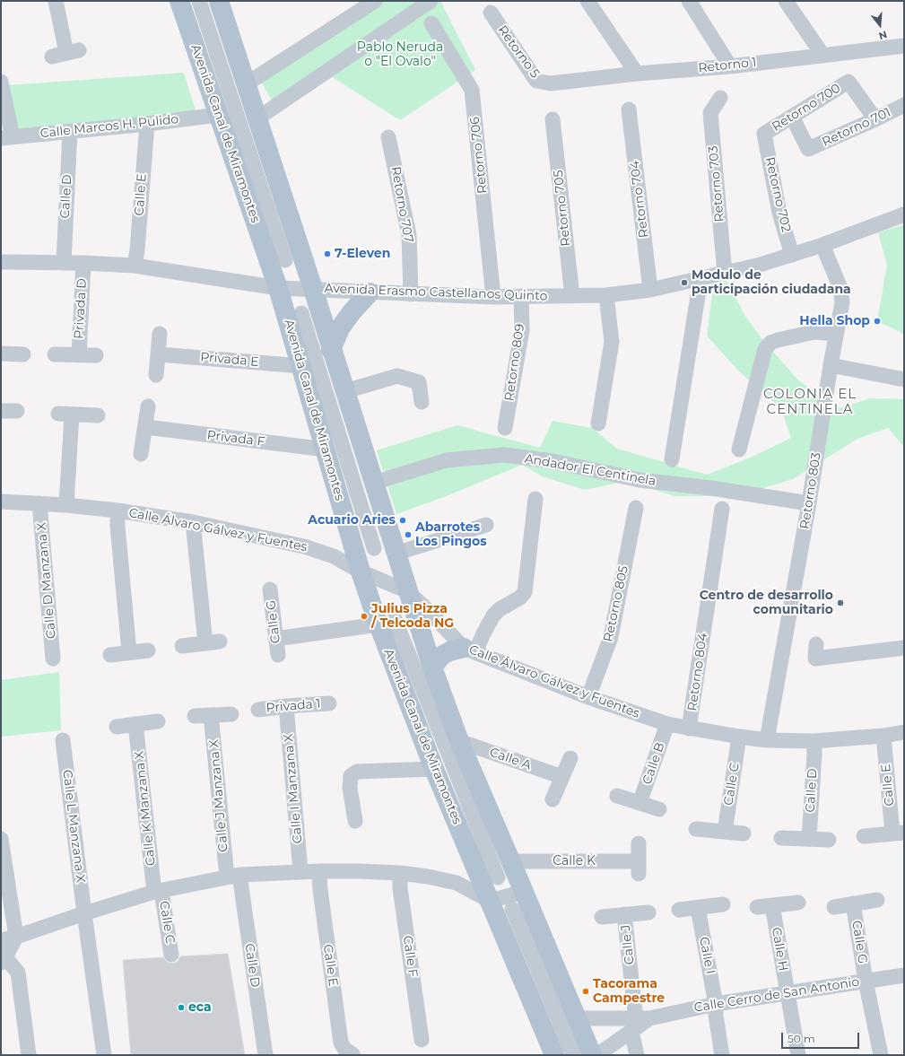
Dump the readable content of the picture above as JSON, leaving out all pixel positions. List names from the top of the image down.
{
  "streets": {
    "main road": ["Avenida Canal de Miramontes"],
    "street": [
      "Retorno 5",
      "Retorno 1",
      "Retorno 700",
      "Calle Marcos H. Pulido",
      "Retorno 701",
      "Retorno 706",
      "Retorno 703",
      "Calle E",
      "Retorno 702",
      "Calle D",
      "Retorno 704",
      "Retorno 707",
      "Retorno 705",
      "Avenida Erasmo Castellanos Quinto",
      "Privada D",
      "Privada E",
      "Retorno 809",
      "Privada F",
      "Andador El Centinela",
      "Retorno 803",
      "Calle Álvaro Gálvez y Fuentes",
      "Calle D Manzana X",
      "Retorno 805",
      "Calle G",
      "Retorno 804",
      "Privada 1",
      "Calle A",
      "Calle B",
      "Calle C",
      "Calle I Manzana X",
      "Calle J Manzana X",
      "Calle K Manzana X",
      "Calle L Manzana X",
      "Calle K",
      "Calle J",
      "Calle H",
      "Calle I",
      "Calle F",
      "Calle Cerro de San Antonio"
    ]
  },
  "crossings": [
    ["Retorno 5", "Retorno 1"],
    ["Retorno 700", "Retorno 701"],
    ["Retorno 700", "Retorno 702"],
    ["Calle Marcos H. Pulido", "Avenida Canal de Miramontes"],
    ["Calle Marcos H. Pulido", "Calle E"],
    ["Calle Marcos H. Pulido", "Calle D"],
    ["Avenida Canal de Miramontes", "Avenida Erasmo Castellanos Quinto"],
    ["Avenida Canal de Miramontes", "Privada E"],
    ["Avenida Canal de Miramontes", "Privada F"],
    ["Avenida Canal de Miramontes", "Calle Álvaro Gálvez y Fuentes"],
    ["Retorno 706", "Avenida Erasmo Castellanos Quinto"],
    ["Retorno 703", "Avenida Erasmo Castellanos Quinto"],
    ["Calle E", "Avenida Erasmo Castellanos Quinto"],
    ["Calle E", "Calle Álvaro Gálvez y Fuentes"],
    ["Retorno 702", "Avenida Erasmo Castellanos Quinto"],
    ["Calle D", "Avenida Erasmo Castellanos Quinto"],
    ["Calle D", "Calle Álvaro Gálvez y Fuentes"],
    ["Calle D", "Calle J Manzana X"],
    ["Retorno 704", "Avenida Erasmo Castellanos Quinto"],
    ["Retorno 707", "Avenida Erasmo Castellanos Quinto"],
    ["Retorno 705", "Avenida Erasmo Castellanos Quinto"],
    ["Avenida Erasmo Castellanos Quinto", "Privada D"],
    ["Avenida Erasmo Castellanos Quinto", "Retorno 809"],
    ["Avenida Erasmo Castellanos Quinto", "Retorno 803"],
    ["Andador El Centinela", "Retorno 803"],
    ["Retorno 803", "Calle Álvaro Gálvez y Fuentes"],
    ["Calle Álvaro Gálvez y Fuentes", "Calle D Manzana X"],
    ["Calle Álvaro Gálvez y Fuentes", "Retorno 805"],
    ["Calle Álvaro Gálvez y Fuentes", "Retorno 804"],
    ["Calle Álvaro Gálvez y Fuentes", "Calle B"],
    ["Calle Álvaro Gálvez y Fuentes", "Calle C"],
    ["Calle G", "Calle Cerro de San Antonio"],
    ["Privada 1", "Calle I Manzana X"],
    ["Calle C", "Calle K Manzana X"],
    ["Calle J", "Calle Cerro de San Antonio"],
    ["Calle H", "Calle Cerro de San Antonio"],
    ["Calle I", "Calle Cerro de San Antonio"]
  ],
  "districts": ["COLONIA EL CENTINELA"],
  "parks": ["Pablo Neruda o \"El Ovalo\""],
  "places": [
    "7-Eleven",
    "Modulo de participación ciudadana",
    "Hella Shop",
    "Acuario Aries",
    "Abarrotes Los Pingos",
    "Centro de desarrollo comunitario",
    "Julius Pizza / Telcoda NG",
    "Tacorama Campestre",
    "eca"
  ],
  "scale_bar": "50 m",
  "north": "bottom"
}
